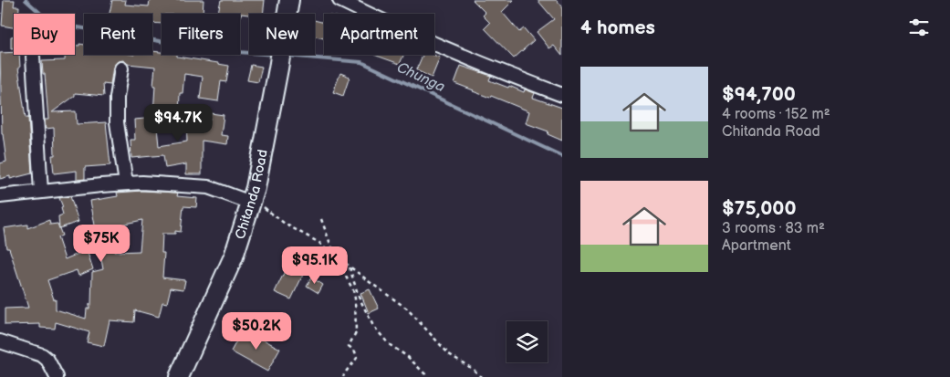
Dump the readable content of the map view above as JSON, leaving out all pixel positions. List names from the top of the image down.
{
  "streets": {
    "street": ["Chitanda Road"]
  },
  "water": ["Chunga"],
  "page": {
    "heading": "4 homes",
    "chip": [
      "Buy",
      "Rent",
      "Filters",
      "New",
      "Apartment"
    ],
    "list": [
      {
        "name": "$94,700",
        "note": "4 rooms · 152 m² · Chitanda Road"
      },
      {
        "name": "$75,000",
        "note": "3 rooms · 83 m² · Apartment"
      }
    ],
    "price": [
      "$94.7K",
      "$75K",
      "$95.1K",
      "$50.2K"
    ]
  }
}
